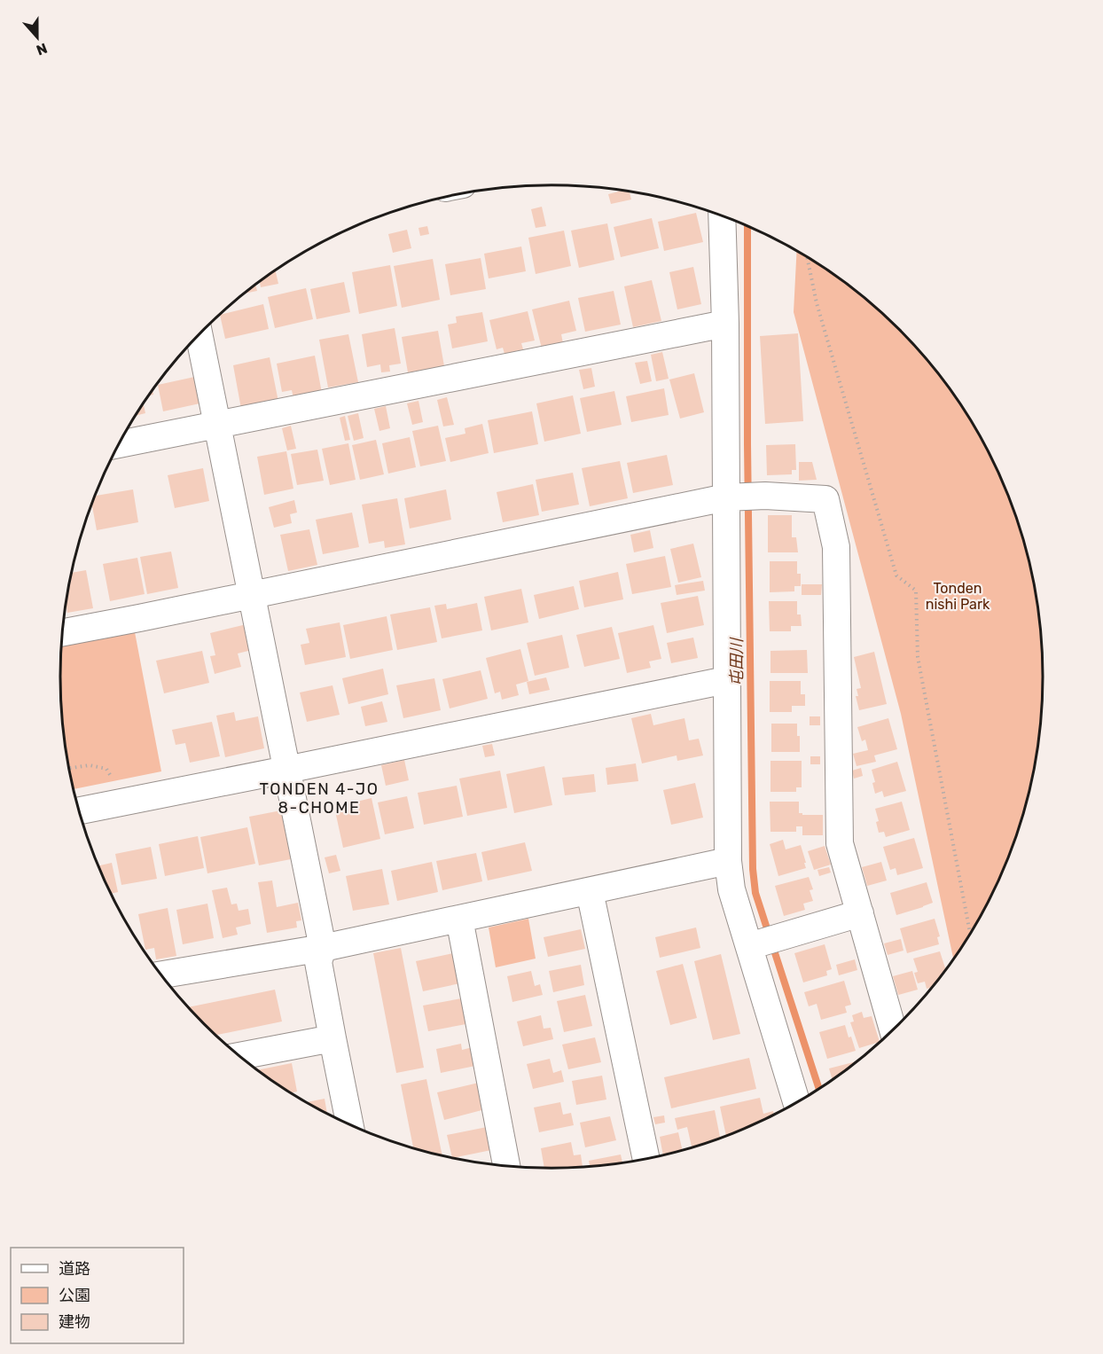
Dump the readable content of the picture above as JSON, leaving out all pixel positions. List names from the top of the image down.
{
  "districts": ["TONDEN 4-JO 8-CHOME"],
  "water": ["屯田川"],
  "parks": ["Tonden nishi Park"],
  "legend": ["道路", "公園", "建物"],
  "north": "bottom"
}
